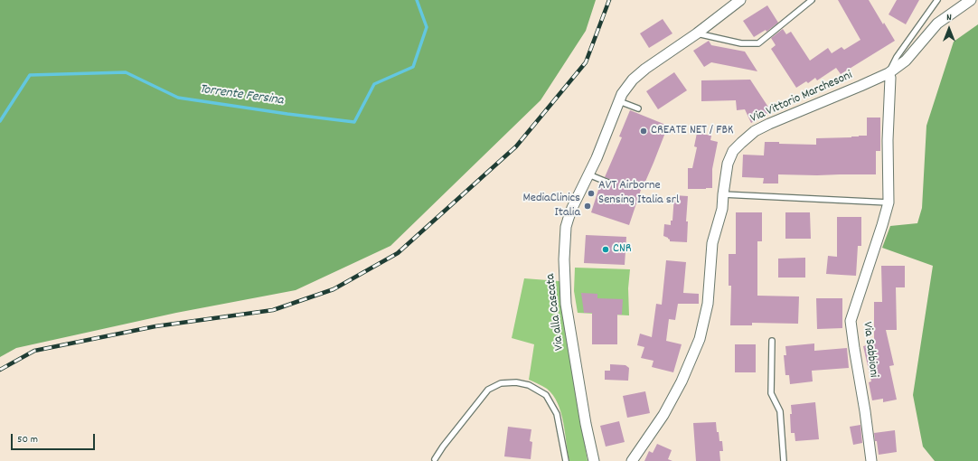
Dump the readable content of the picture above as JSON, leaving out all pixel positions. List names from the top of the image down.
{
  "streets": {
    "street": ["Via Vittorio Marchesoni", "Via alla Cascata", "Via Sabbioni"]
  },
  "crossings": [
    ["Via Vittorio Marchesoni", "Via Sabbioni"]
  ],
  "water": ["Torrente Fersina"],
  "places": [
    "CREATE NET / FBK",
    "AVT Airborne Sensing Italia srl",
    "MediaClinics Italia",
    "CNR"
  ],
  "scale_bar": "50 m",
  "north": "top"
}
